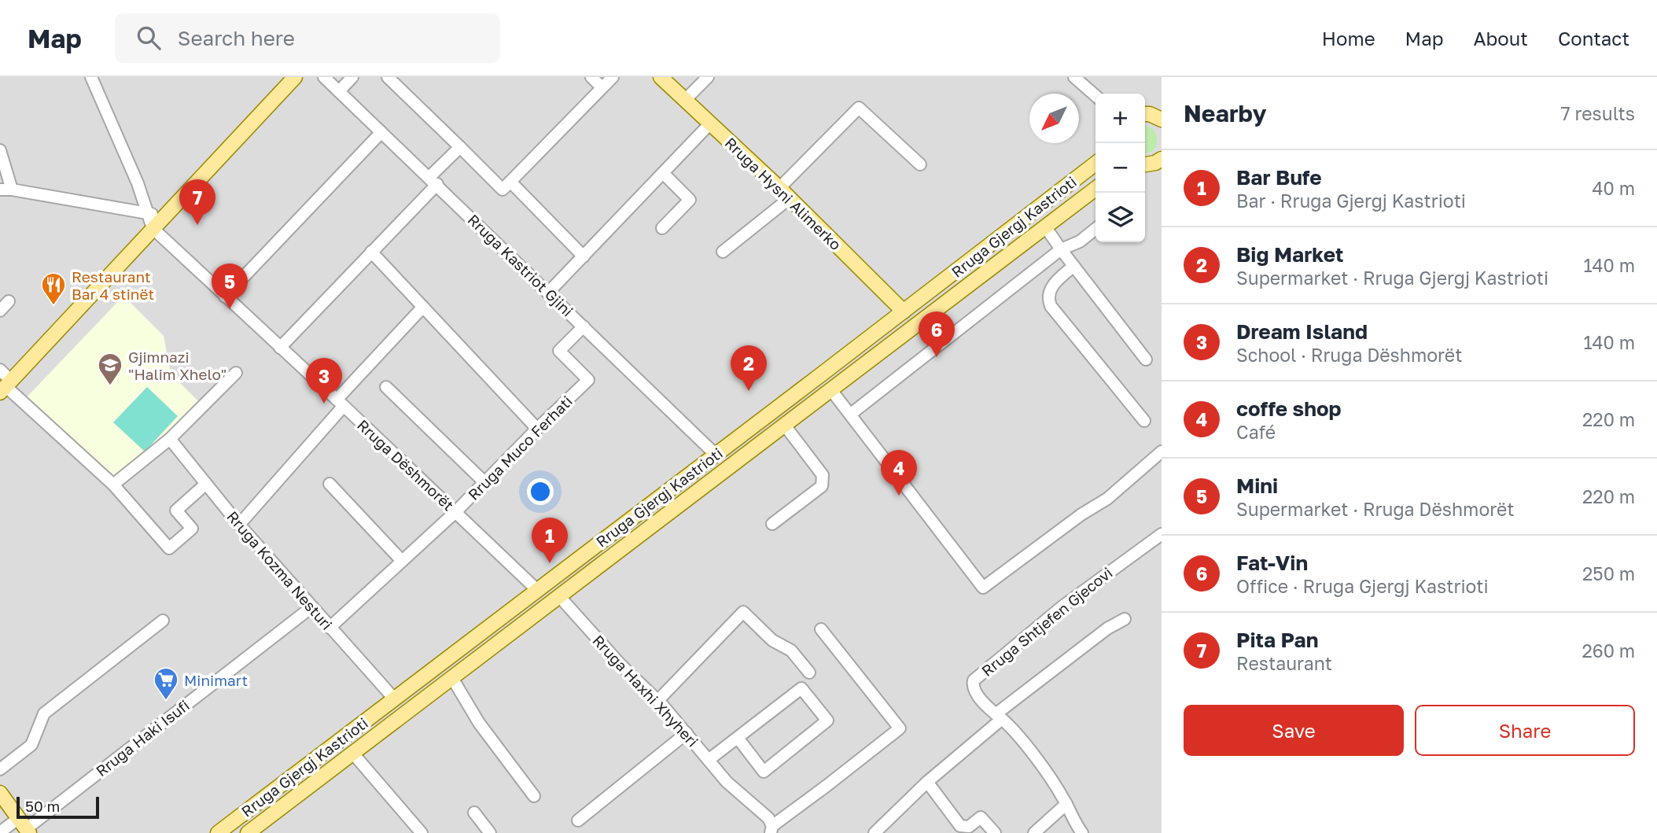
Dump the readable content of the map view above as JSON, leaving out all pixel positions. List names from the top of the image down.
{
  "streets": {
    "main road": ["Rruga Hysni Alimerko", "Rruga Gjergj Kastrioti"],
    "street": [
      "Rruga Kastriot Gjini",
      "Rruga Muco Ferhati",
      "Rruga Dëshmorët",
      "Rruga Kozma Nesturi",
      "Rruga Shtjefen Gjecovi",
      "Rruga Haxhi Xhyheri",
      "Rruga Haki Isufi"
    ]
  },
  "crossings": [
    ["Rruga Hysni Alimerko", "Rruga Gjergj Kastrioti"],
    ["Rruga Gjergj Kastrioti", "Rruga Kastriot Gjini"],
    ["Rruga Gjergj Kastrioti", "Rruga Dëshmorët"],
    ["Rruga Gjergj Kastrioti", "Rruga Kozma Nesturi"],
    ["Rruga Gjergj Kastrioti", "Rruga Haxhi Xhyheri"],
    ["Rruga Kastriot Gjini", "Rruga Muco Ferhati"],
    ["Rruga Muco Ferhati", "Rruga Dëshmorët"],
    ["Rruga Muco Ferhati", "Rruga Kozma Nesturi"],
    ["Rruga Kozma Nesturi", "Rruga Haki Isufi"]
  ],
  "places": {
    "restaurant": ["Restaurant Bar 4 stinët"],
    "school or university": ["Gjimnazi \"Halim Xhelo\""],
    "supermarket": ["Minimart"]
  },
  "scale_bar": "50 m",
  "north": "bottom left",
  "page": {
    "header": "Map",
    "search": "Search here",
    "nav": [
      "Home",
      "Map",
      "About",
      "Contact"
    ],
    "heading": ["Nearby", "7 results"],
    "map_buttons": ["+", "−"],
    "list": [
      {
        "mark": "1",
        "name": "Bar Bufe",
        "note": "Bar · Rruga Gjergj Kastrioti",
        "value": "40 m"
      },
      {
        "mark": "2",
        "name": "Big Market",
        "note": "Supermarket · Rruga Gjergj Kastrioti",
        "value": "140 m"
      },
      {
        "mark": "3",
        "name": "Dream Island",
        "note": "School · Rruga Dëshmorët",
        "value": "140 m"
      },
      {
        "mark": "4",
        "name": "coffe shop",
        "note": "Café",
        "value": "220 m"
      },
      {
        "mark": "5",
        "name": "Mini",
        "note": "Supermarket · Rruga Dëshmorët",
        "value": "220 m"
      },
      {
        "mark": "6",
        "name": "Fat-Vin",
        "note": "Office · Rruga Gjergj Kastrioti",
        "value": "250 m"
      },
      {
        "mark": "7",
        "name": "Pita Pan",
        "note": "Restaurant",
        "value": "260 m"
      }
    ],
    "pins": [
      "7",
      "5",
      "6",
      "2",
      "3",
      "4",
      "1"
    ],
    "buttons": ["Save", "Share"],
    "scale": "50 m"
  }
}
